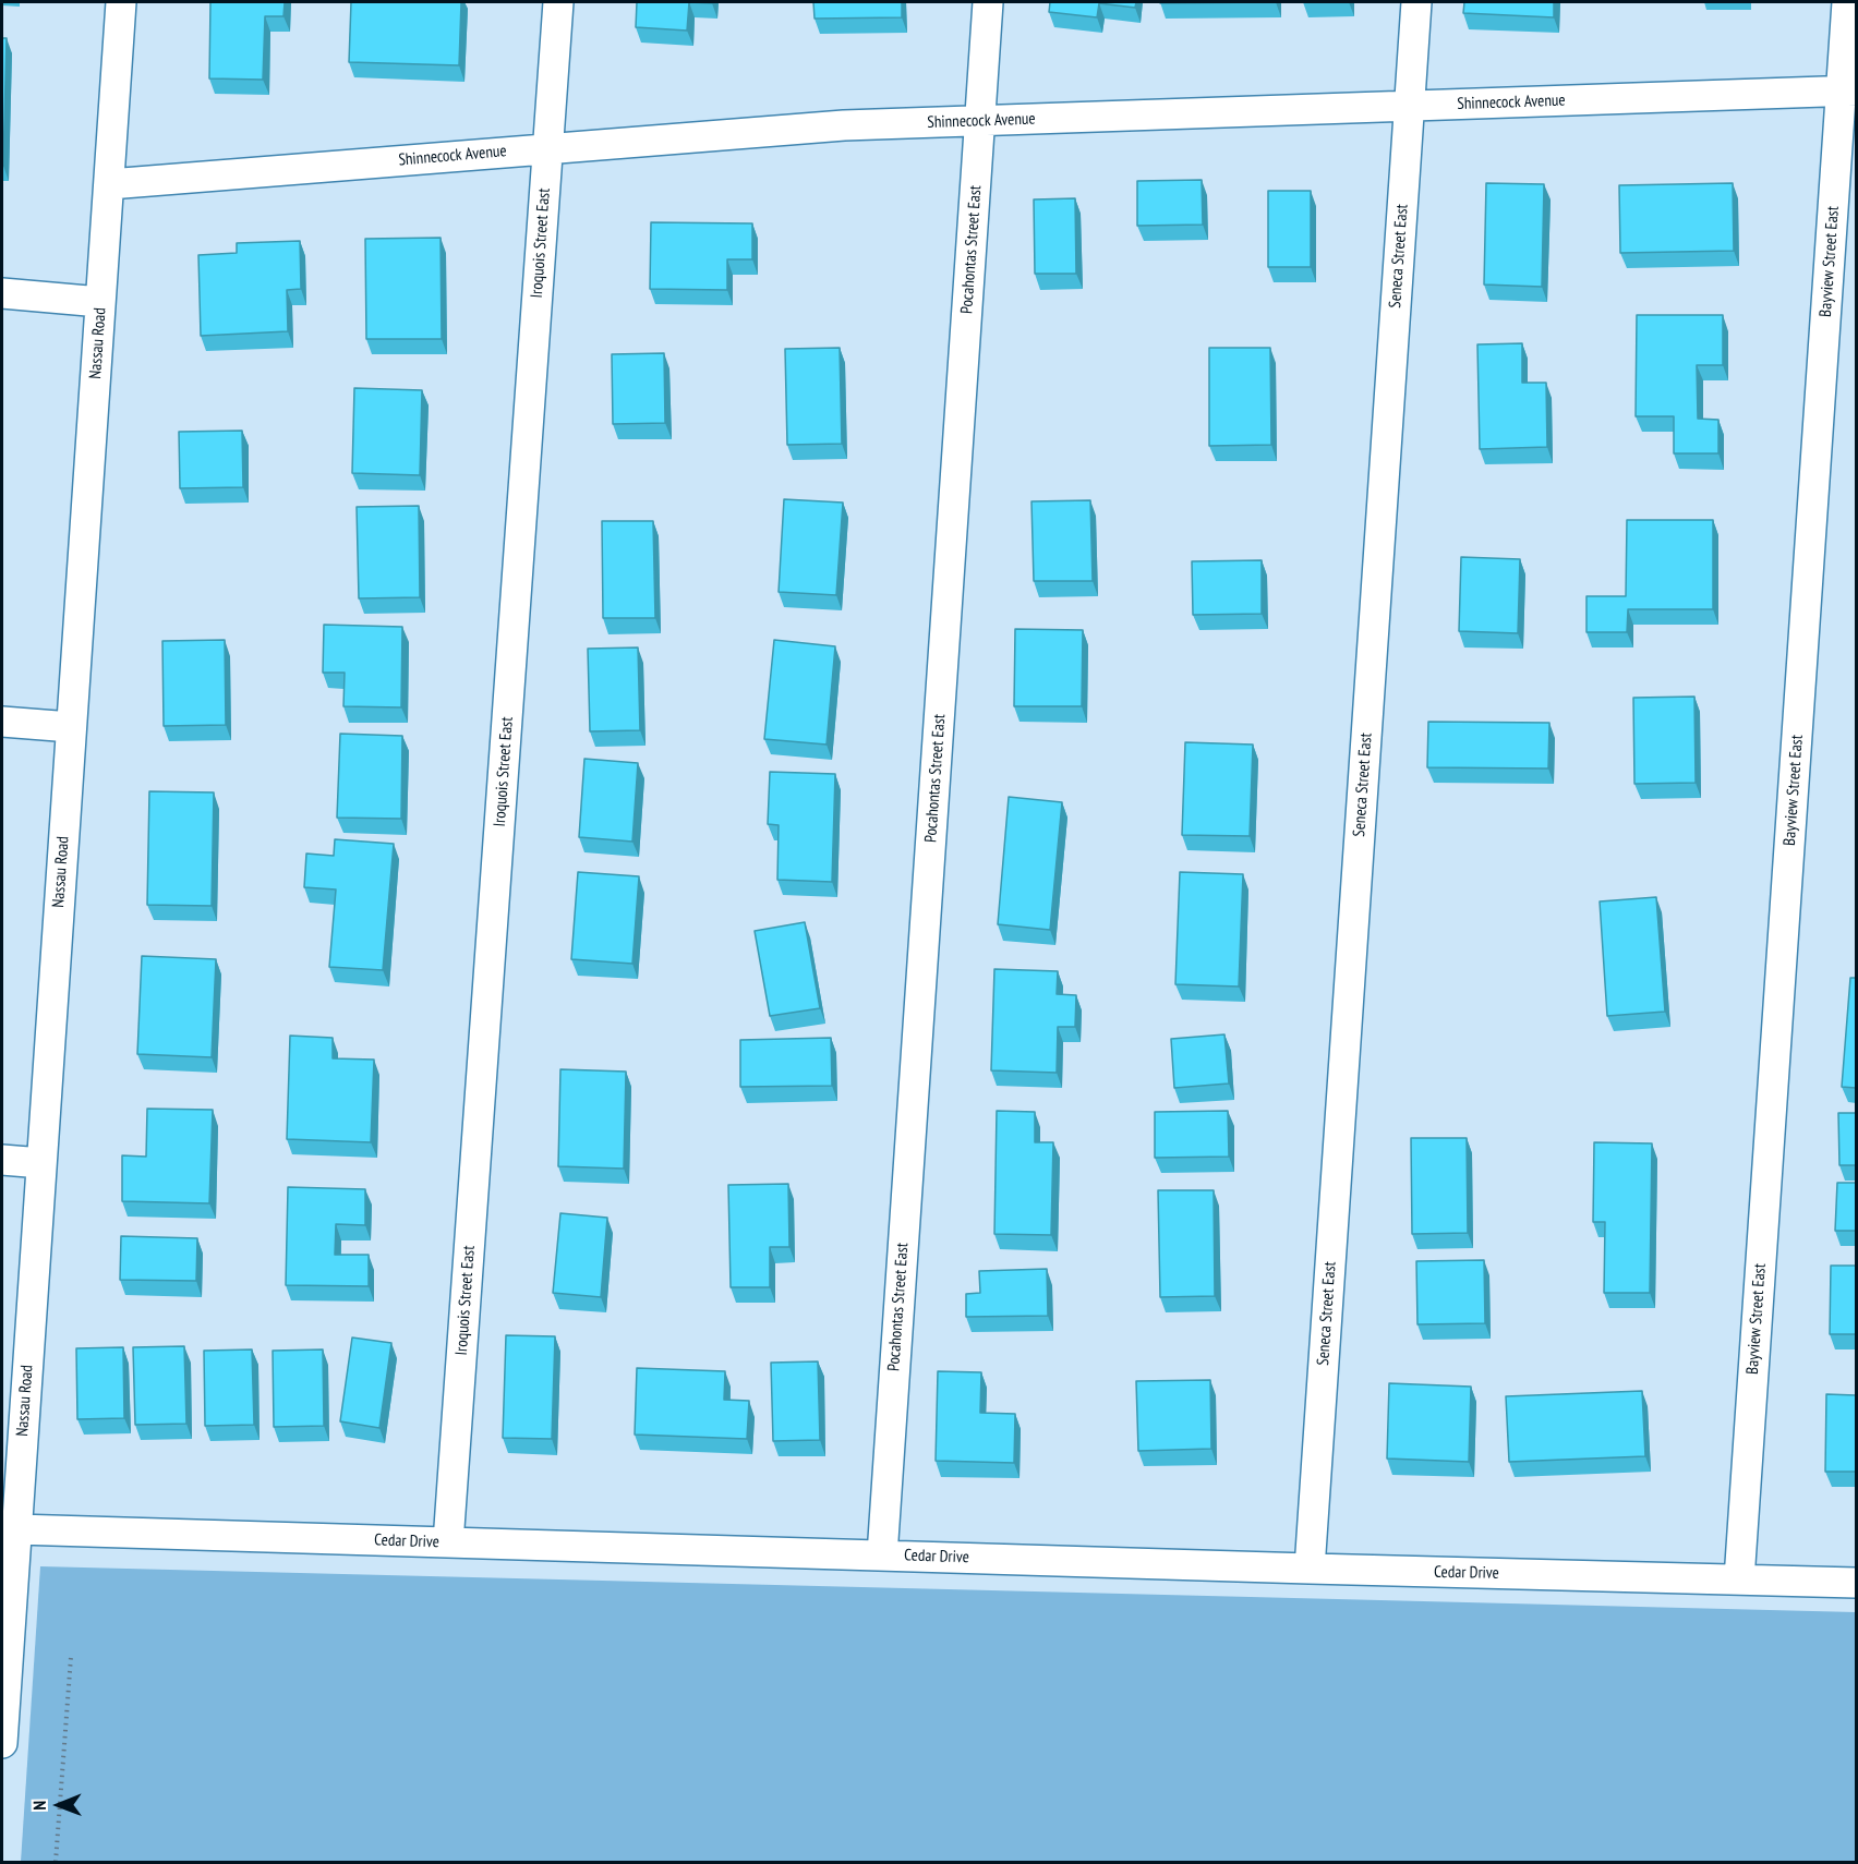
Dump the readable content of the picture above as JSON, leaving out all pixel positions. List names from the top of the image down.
{
  "streets": {
    "street": [
      "Shinnecock Avenue",
      "Iroquois Street East",
      "Pocahontas Street East",
      "Seneca Street East",
      "Bayview Street East",
      "Nassau Road",
      "Cedar Drive"
    ]
  },
  "crossings": [
    ["Shinnecock Avenue", "Iroquois Street East"],
    ["Shinnecock Avenue", "Pocahontas Street East"],
    ["Shinnecock Avenue", "Seneca Street East"],
    ["Shinnecock Avenue", "Bayview Street East"],
    ["Shinnecock Avenue", "Nassau Road"],
    ["Iroquois Street East", "Cedar Drive"],
    ["Pocahontas Street East", "Cedar Drive"],
    ["Seneca Street East", "Cedar Drive"],
    ["Bayview Street East", "Cedar Drive"],
    ["Nassau Road", "Cedar Drive"]
  ],
  "north": "left"
}
